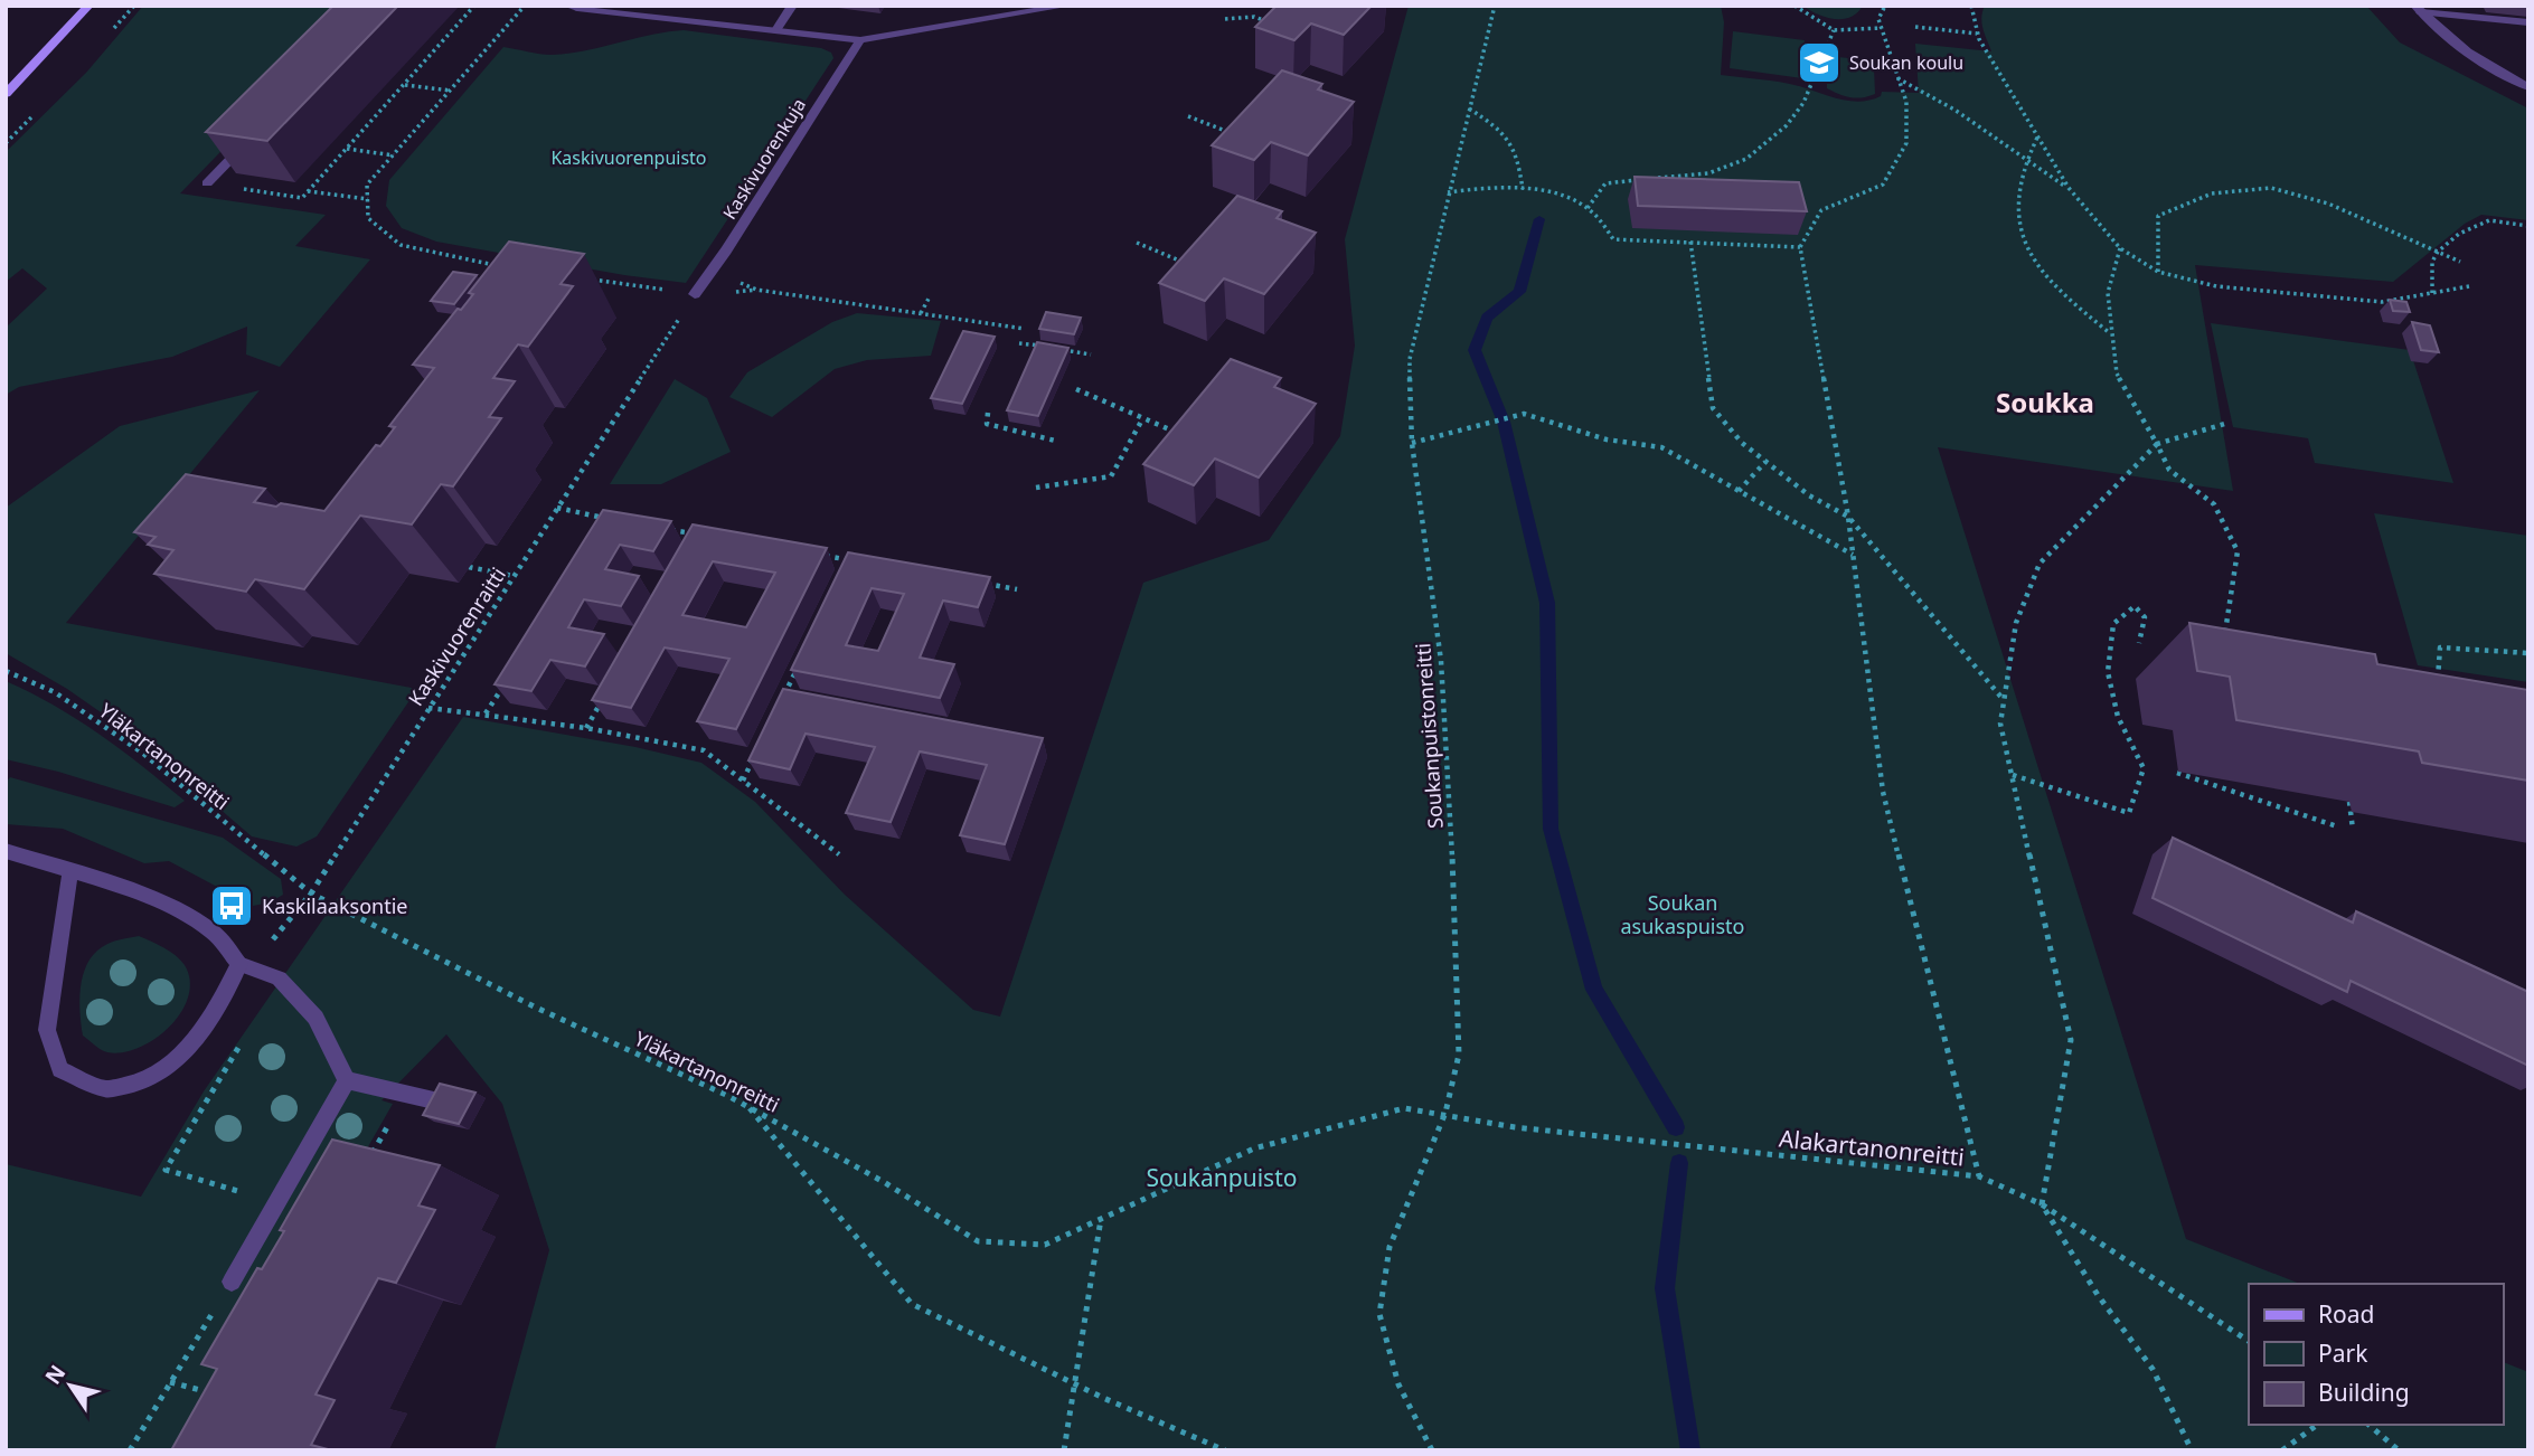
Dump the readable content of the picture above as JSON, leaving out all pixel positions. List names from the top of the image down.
{
  "streets": {
    "street": ["Kaskivuorenkuja"],
    "path": [
      "Kaskivuorenraitti",
      "Soukanpuistonreitti",
      "Yläkartanonreitti",
      "Alakartanonreitti"
    ]
  },
  "crossings": [
    ["Kaskivuorenraitti", "Yläkartanonreitti"],
    ["Soukanpuistonreitti", "Yläkartanonreitti"],
    ["Soukanpuistonreitti", "Alakartanonreitti"],
    ["Yläkartanonreitti", "Alakartanonreitti"]
  ],
  "districts": ["Soukka"],
  "parks": ["Kaskivuorenpuisto", "Soukan asukaspuisto", "Soukanpuisto"],
  "places": {
    "school or university": ["Soukan koulu"],
    "bus stop": ["Kaskilaaksontie"]
  },
  "legend": ["Road", "Park", "Building"],
  "north": "top left"
}
